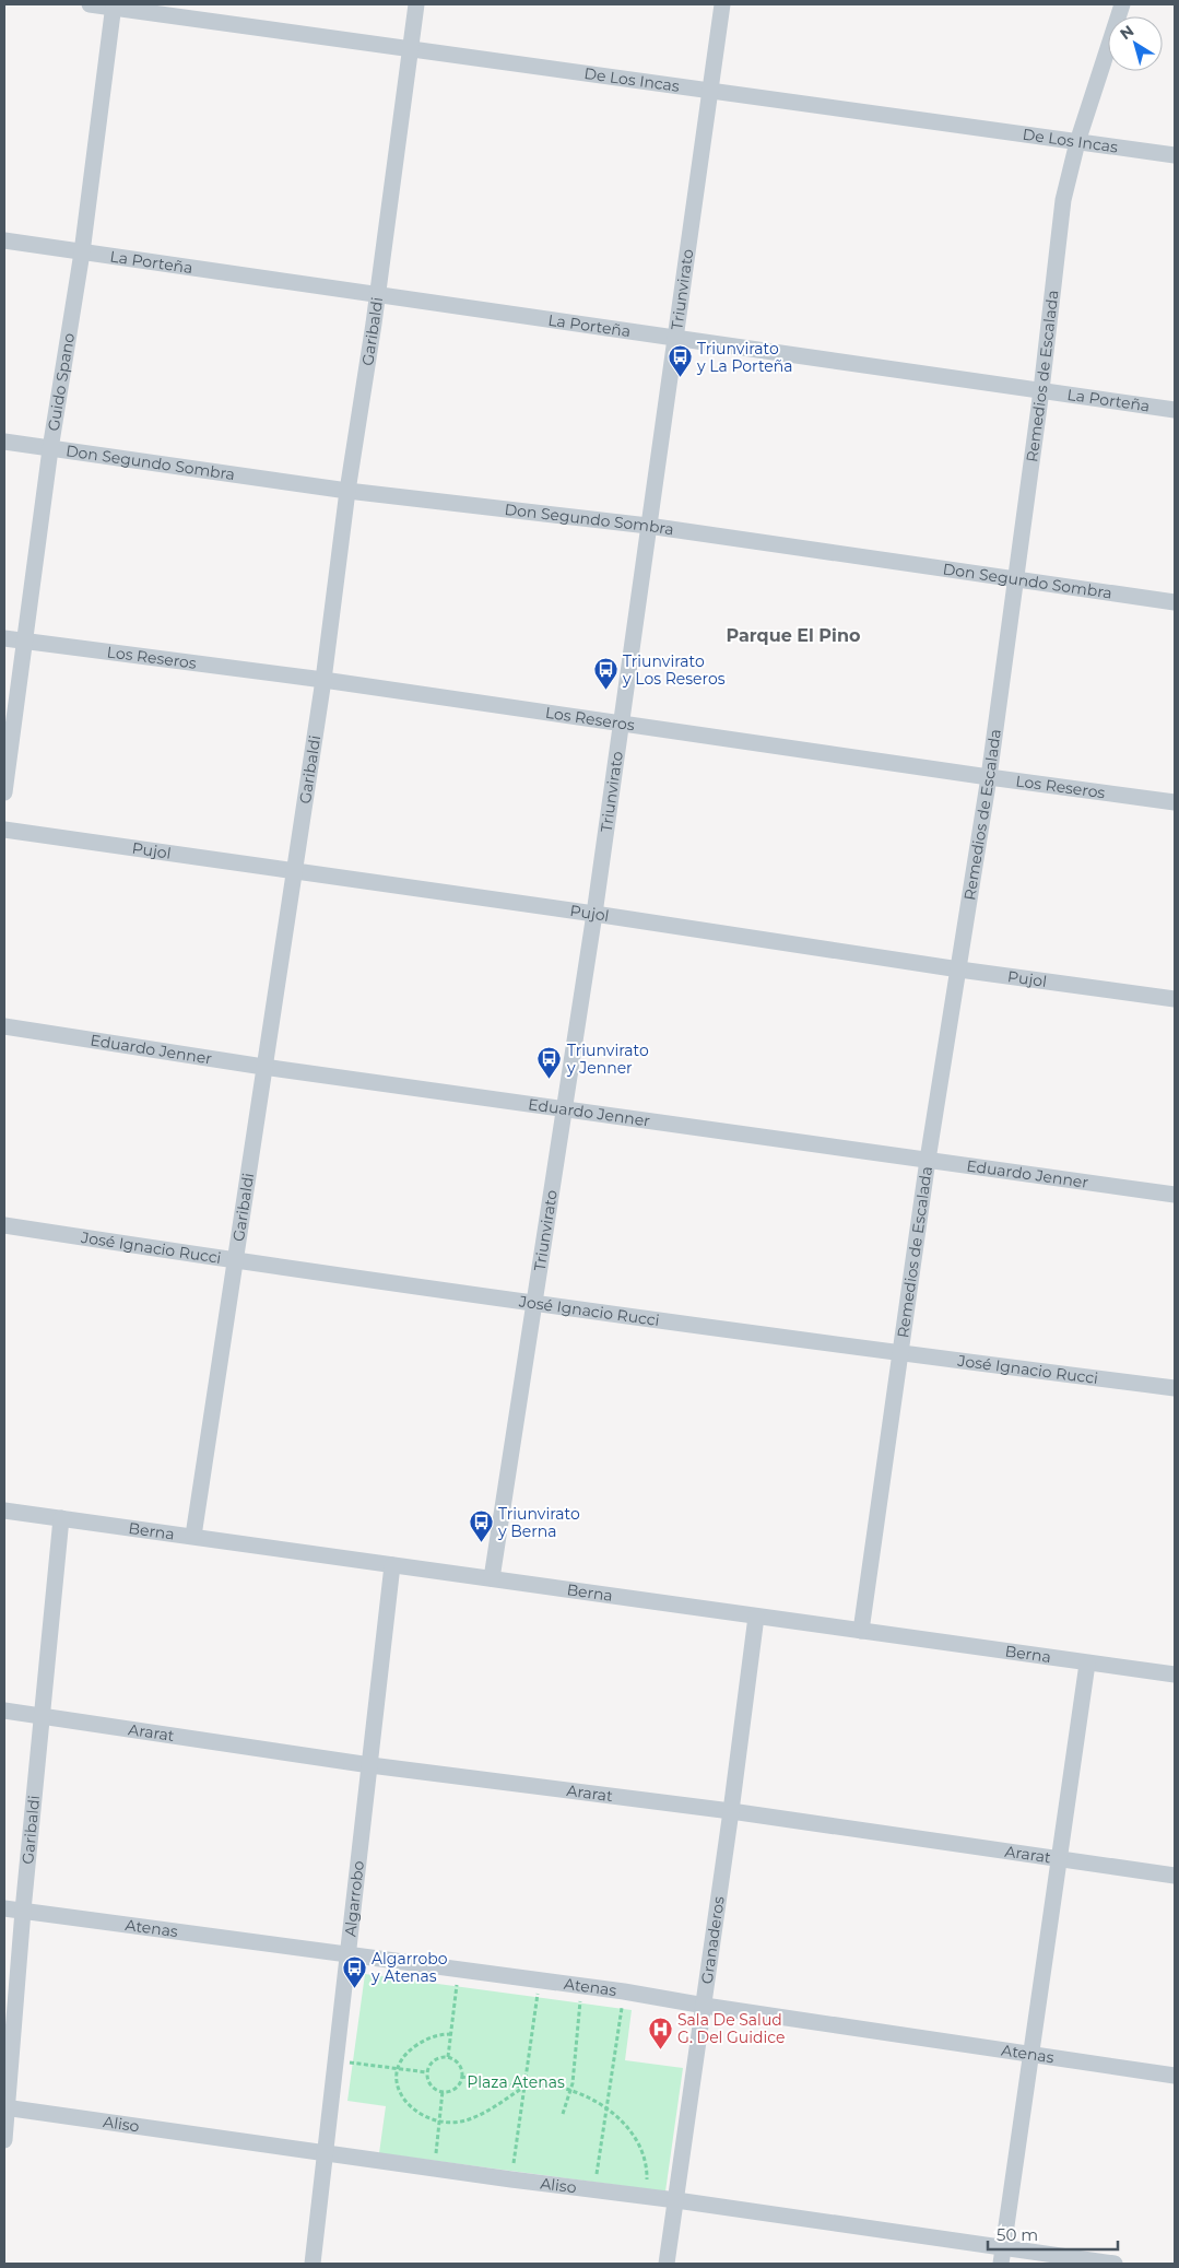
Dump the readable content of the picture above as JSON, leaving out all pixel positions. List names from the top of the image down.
{
  "streets": {
    "street": [
      "De Los Incas",
      "La Porteña",
      "Triunvirato",
      "Garibaldi",
      "Remedios de Escalada",
      "Guido Spano",
      "Don Segundo Sombra",
      "Los Reseros",
      "Pujol",
      "Eduardo Jenner",
      "José Ignacio Rucci",
      "Berna",
      "Ararat",
      "Algarrobo",
      "Atenas",
      "Granaderos",
      "Aliso"
    ]
  },
  "crossings": [
    ["De Los Incas", "Triunvirato"],
    ["De Los Incas", "Garibaldi"],
    ["De Los Incas", "Remedios de Escalada"],
    ["De Los Incas", "Guido Spano"],
    ["La Porteña", "Triunvirato"],
    ["La Porteña", "Garibaldi"],
    ["La Porteña", "Remedios de Escalada"],
    ["La Porteña", "Guido Spano"],
    ["Triunvirato", "Don Segundo Sombra"],
    ["Triunvirato", "Los Reseros"],
    ["Triunvirato", "Pujol"],
    ["Triunvirato", "Eduardo Jenner"],
    ["Triunvirato", "José Ignacio Rucci"],
    ["Triunvirato", "Berna"],
    ["Garibaldi", "Don Segundo Sombra"],
    ["Garibaldi", "Los Reseros"],
    ["Garibaldi", "Pujol"],
    ["Garibaldi", "Eduardo Jenner"],
    ["Garibaldi", "José Ignacio Rucci"],
    ["Garibaldi", "Berna"],
    ["Garibaldi", "Ararat"],
    ["Garibaldi", "Atenas"],
    ["Garibaldi", "Aliso"],
    ["Remedios de Escalada", "Don Segundo Sombra"],
    ["Remedios de Escalada", "Los Reseros"],
    ["Remedios de Escalada", "Pujol"],
    ["Remedios de Escalada", "Eduardo Jenner"],
    ["Remedios de Escalada", "José Ignacio Rucci"],
    ["Remedios de Escalada", "Berna"],
    ["Guido Spano", "Don Segundo Sombra"],
    ["Guido Spano", "Los Reseros"],
    ["Berna", "Algarrobo"],
    ["Berna", "Granaderos"],
    ["Ararat", "Algarrobo"],
    ["Ararat", "Granaderos"],
    ["Algarrobo", "Atenas"],
    ["Algarrobo", "Aliso"],
    ["Atenas", "Granaderos"],
    ["Granaderos", "Aliso"]
  ],
  "districts": ["Parque El Pino"],
  "parks": ["Plaza Atenas"],
  "places": {
    "bus stop": [
      "Triunvirato y La Porteña",
      "Triunvirato y Los Reseros",
      "Triunvirato y Jenner",
      "Triunvirato y Berna",
      "Algarrobo y Atenas"
    ],
    "hospital": ["Sala De Salud G. Del Guidice"]
  },
  "scale_bar": "50 m",
  "north": "top left"
}
